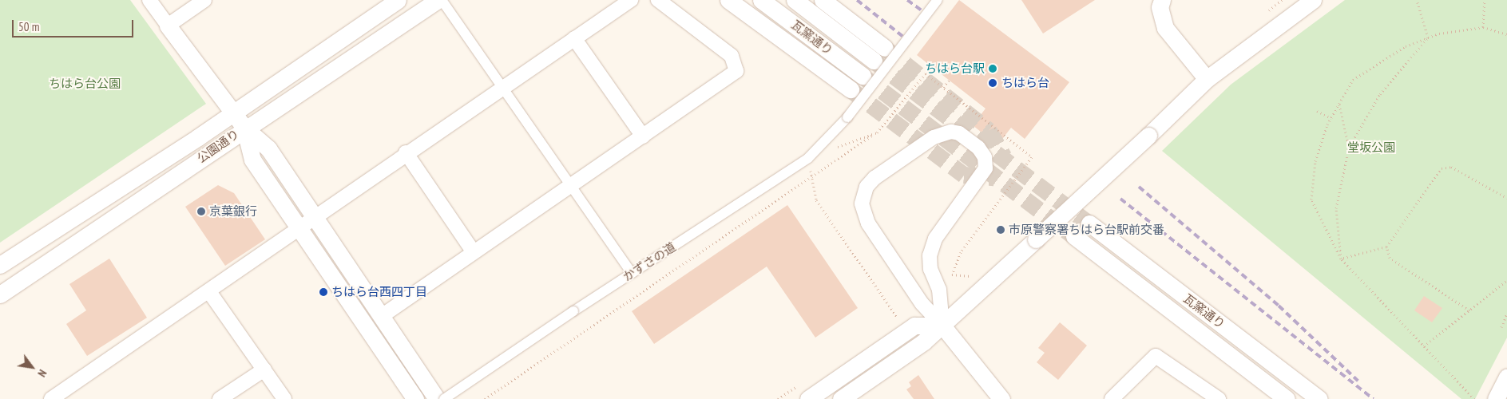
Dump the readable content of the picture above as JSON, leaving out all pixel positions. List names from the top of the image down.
{
  "streets": {
    "street": ["瓦窯通り", "公園通り", "かずさの道"]
  },
  "parks": ["ちはら台公園", "堂坂公園"],
  "places": [
    "ちはら台駅",
    "ちはら台",
    "京葉銀行",
    "市原警察署ちはら台駅前交番",
    "ちはら台西四丁目"
  ],
  "scale_bar": "50 m",
  "north": "bottom right"
}
